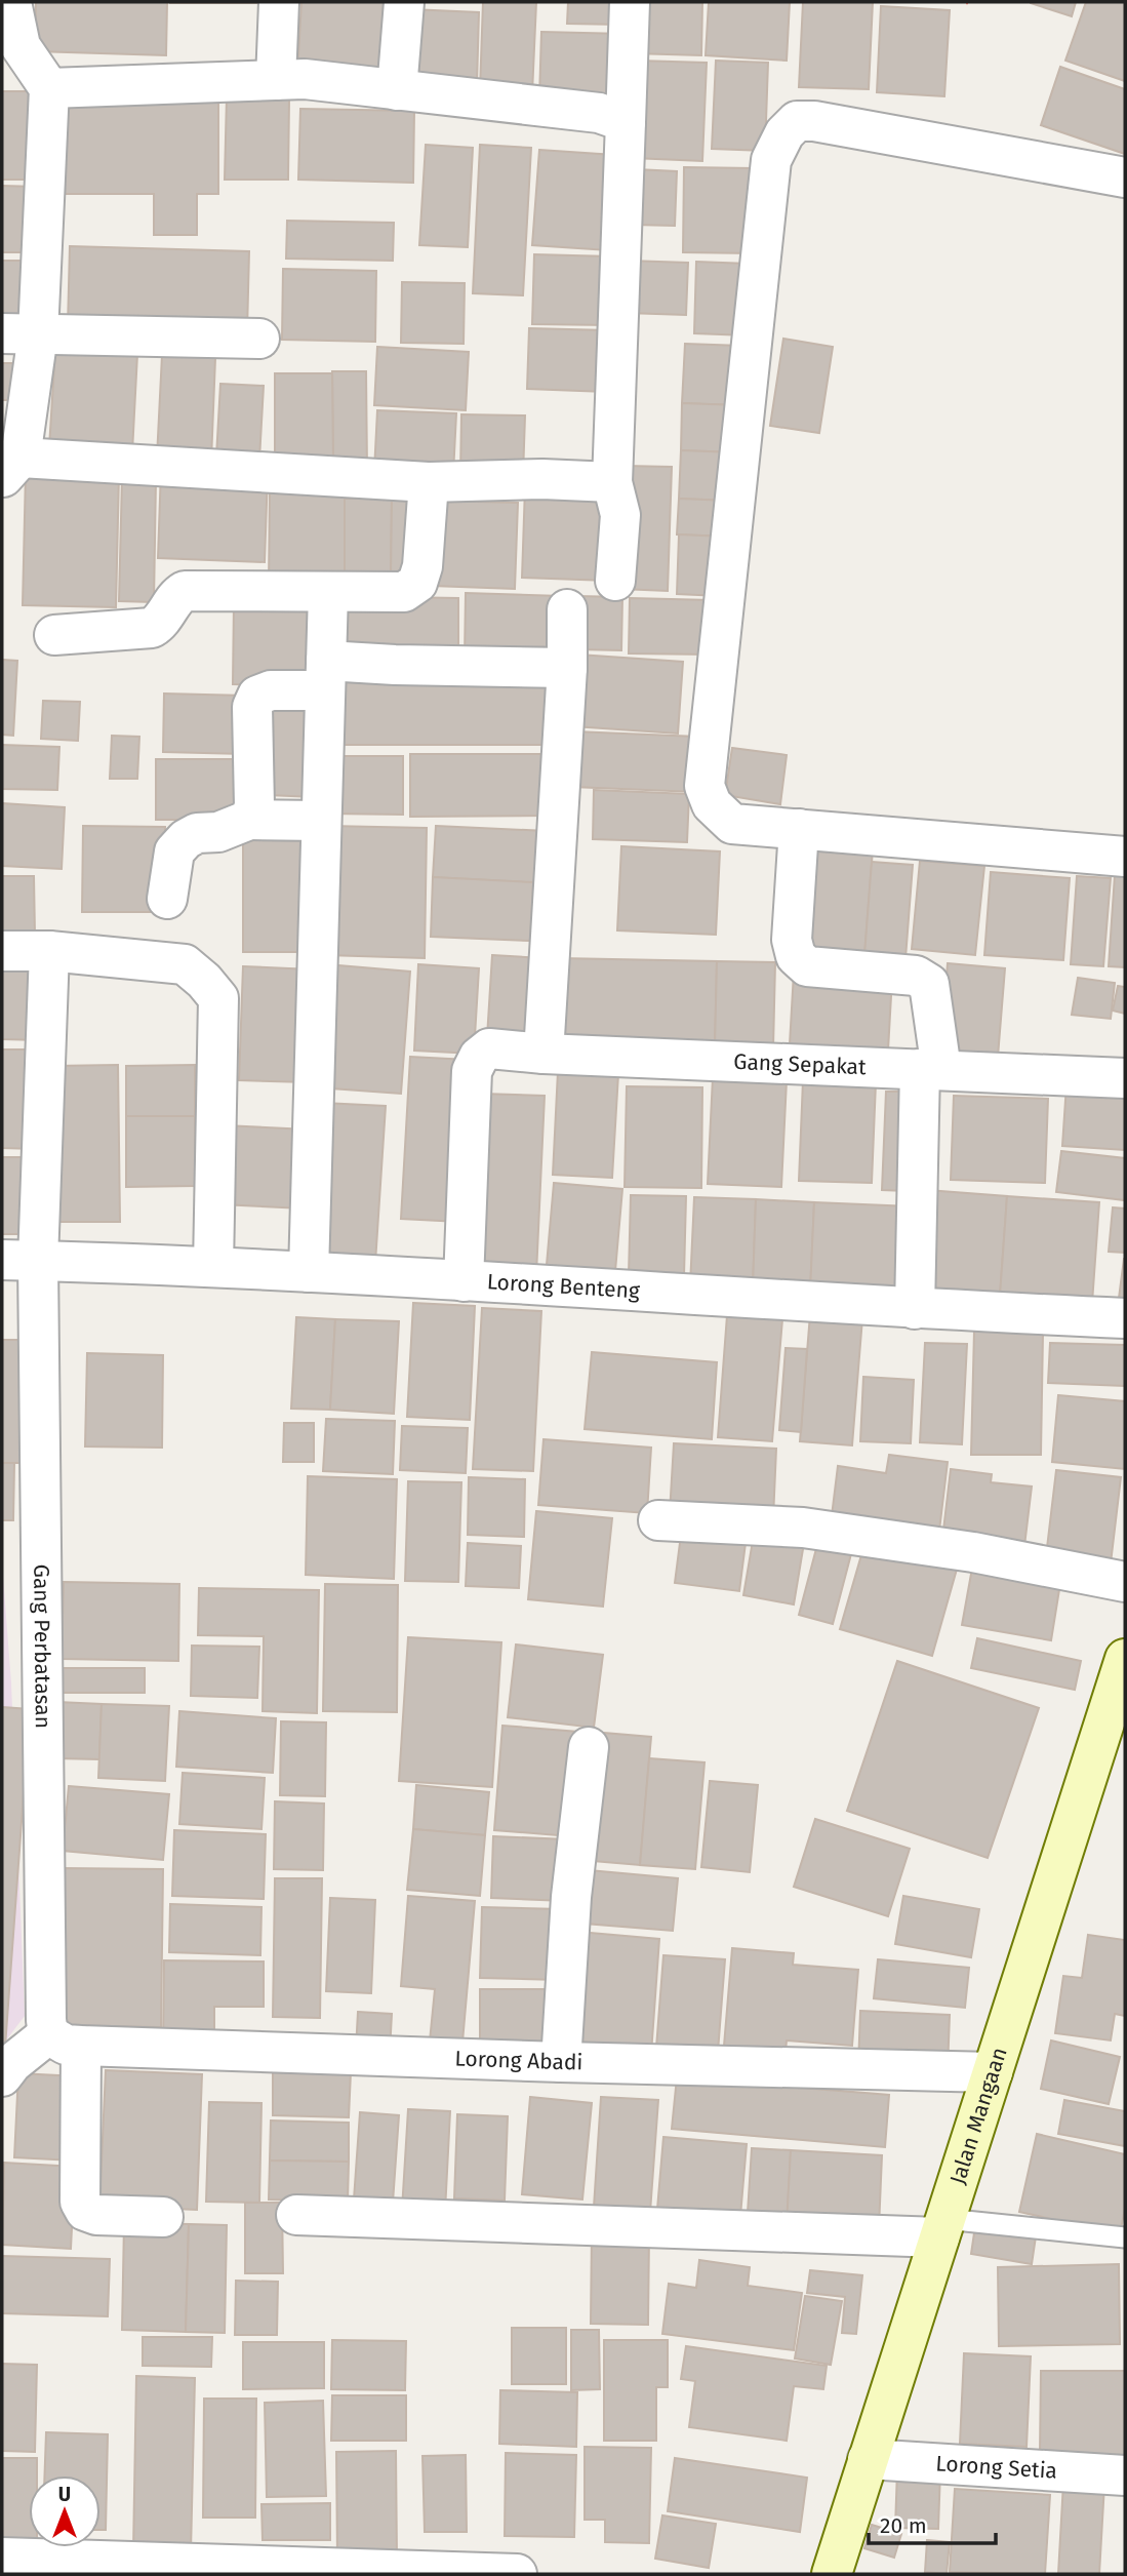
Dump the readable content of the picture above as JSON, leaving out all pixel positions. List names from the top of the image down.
{
  "streets": {
    "street": [
      "Gang Sepakat",
      "Lorong Benteng",
      "Gang Perbatasan",
      "Lorong Abadi",
      "Jalan Mangaan",
      "Lorong Setia"
    ]
  },
  "crossings": [
    ["Gang Sepakat", "Lorong Benteng"],
    ["Lorong Benteng", "Gang Perbatasan"],
    ["Gang Perbatasan", "Lorong Abadi"],
    ["Lorong Abadi", "Jalan Mangaan"],
    ["Jalan Mangaan", "Lorong Setia"]
  ],
  "scale_bar": "20 m",
  "north": "top"
}
